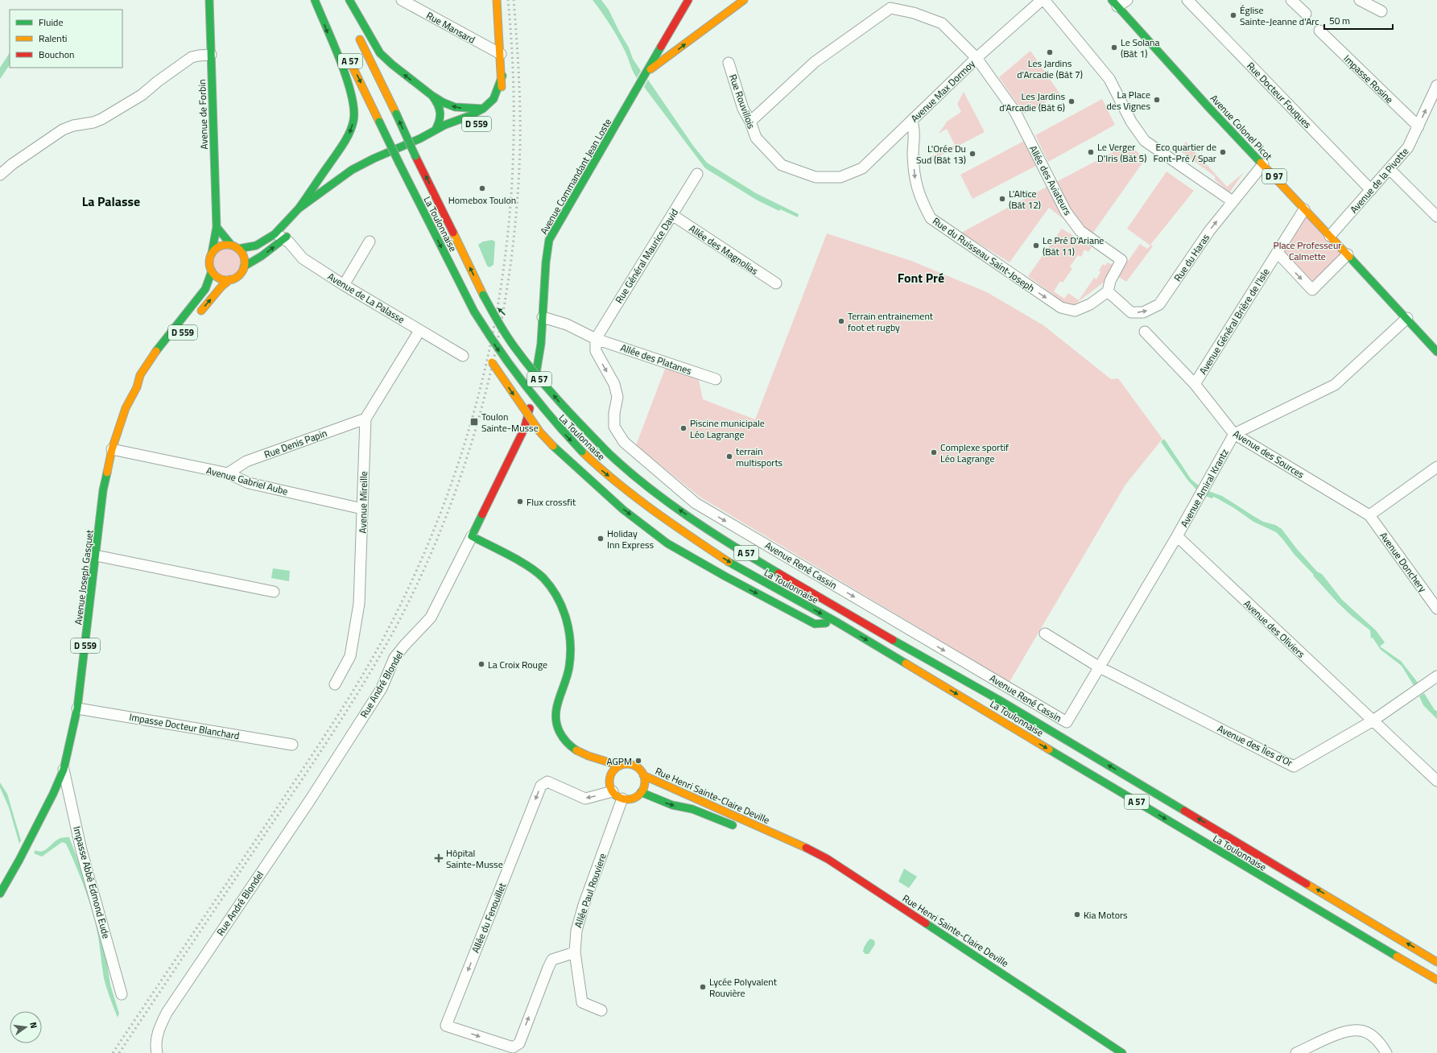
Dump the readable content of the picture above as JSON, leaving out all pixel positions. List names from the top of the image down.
{
  "streets": {
    "main road": [
      "A 57",
      "Avenue de Forbin",
      "D 559",
      "Avenue Colonel Picot",
      "Avenue Commandant Jean Loste",
      "D 97",
      "La Toulonnaise",
      "Avenue Joseph Gasquet",
      "Rue André Blondel",
      "Rue Henri Sainte-Claire Deville"
    ],
    "street": [
      "Rue Mansard",
      "Impasse Rosine",
      "Avenue Max Dormoy",
      "Rue Docteur Fouques",
      "Rue Rouvillois",
      "Allée des Aviateurs",
      "Avenue de la Pivotte",
      "Allée des Magnolias",
      "Rue du Ruisseau Saint-Joseph",
      "Rue Général Maurice David",
      "Rue du Haras",
      "Avenue de La Palasse",
      "Avenue Général Brière de l'Isle",
      "Allée des Platanes",
      "Rue Denis Papin",
      "Avenue des Sources",
      "Avenue Gabriel Aube",
      "Avenue Amiral Krantz",
      "Avenue Mireille",
      "Avenue Donchery",
      "Avenue René Cassin",
      "Avenue des Oliviers",
      "Impasse Docteur Blanchard",
      "Avenue des Îles d'Or",
      "Impasse Abbé Edmond Eude",
      "Allée Paul Rouviere",
      "Allée du Fenouillet"
    ]
  },
  "crossings": [
    ["Rue Mansard", "D 559"],
    ["Impasse Rosine", "Avenue de la Pivotte"],
    ["Avenue Max Dormoy", "Rue Rouvillois"],
    ["Avenue Max Dormoy", "Allée des Aviateurs"],
    ["Avenue Max Dormoy", "Rue du Ruisseau Saint-Joseph"],
    ["Rue Docteur Fouques", "Avenue de la Pivotte"],
    ["Avenue de Forbin", "D 559"],
    ["Avenue de Forbin", "Avenue Joseph Gasquet"],
    ["D 559", "Avenue de La Palasse"],
    ["D 559", "Avenue Joseph Gasquet"],
    ["Avenue Colonel Picot", "Avenue de la Pivotte"],
    ["Avenue Colonel Picot", "Rue du Haras"],
    ["Avenue Colonel Picot", "Avenue Général Brière de l'Isle"],
    ["Avenue Commandant Jean Loste", "Rue André Blondel"],
    ["Allée des Aviateurs", "Rue du Ruisseau Saint-Joseph"],
    ["Allée des Aviateurs", "Rue du Haras"],
    ["Allée des Magnolias", "Rue Général Maurice David"],
    ["Rue du Ruisseau Saint-Joseph", "Rue du Haras"],
    ["Rue Général Maurice David", "Allée des Platanes"],
    ["Rue Général Maurice David", "Avenue René Cassin"],
    ["Avenue de La Palasse", "Avenue Mireille"],
    ["Avenue Général Brière de l'Isle", "Avenue des Sources"],
    ["Allée des Platanes", "Avenue René Cassin"],
    ["Rue Denis Papin", "Avenue Gabriel Aube"],
    ["Rue Denis Papin", "Avenue Mireille"],
    ["Avenue des Sources", "Avenue Amiral Krantz"],
    ["Avenue des Sources", "Avenue Donchery"],
    ["Avenue Gabriel Aube", "Avenue Mireille"],
    ["Avenue Gabriel Aube", "Avenue Joseph Gasquet"],
    ["Avenue Amiral Krantz", "Avenue René Cassin"],
    ["Avenue Amiral Krantz", "Avenue des Oliviers"],
    ["Avenue Amiral Krantz", "Avenue des Îles d'Or"],
    ["Avenue Joseph Gasquet", "Impasse Docteur Blanchard"],
    ["Avenue Joseph Gasquet", "Impasse Abbé Edmond Eude"],
    ["Avenue des Oliviers", "Avenue des Îles d'Or"],
    ["Rue Henri Sainte-Claire Deville", "Allée Paul Rouviere"],
    ["Rue Henri Sainte-Claire Deville", "Allée du Fenouillet"],
    ["Allée Paul Rouviere", "Allée du Fenouillet"]
  ],
  "one_way": ["Rue du Ruisseau Saint-Joseph", "Rue du Haras", "Avenue René Cassin"],
  "districts": ["La Palasse", "Font Pré"],
  "parks": ["Place Professeur Calmette"],
  "places": {
    "other": [
      "Église Sainte-Jeanne d'Arc",
      "Le Solana (Bât 1)",
      "Les Jardins d'Arcadie (Bât 7)",
      "La Place des Vignes",
      "Les Jardins d'Arcadie (Bât 6)",
      "Le Verger D'Iris (Bât 5)",
      "Eco quartier de Font-Pré / Spar",
      "L'Orée Du Sud (Bât 13)",
      "Homebox Toulon",
      "L'Altice (Bât 12)",
      "Le Pré D'Ariane (Bât 11)",
      "Terrain entrainement foot et rugby",
      "Piscine municipale Léo Lagrange",
      "Complexe sportif Léo Lagrange",
      "terrain multisports",
      "Flux crossfit",
      "Holiday Inn Express",
      "La Croix Rouge",
      "AGPM",
      "Kia Motors",
      "Lycée Polyvalent Rouvière"
    ],
    "transit": ["Toulon Sainte-Musse"],
    "health": ["Hôpital Sainte-Musse"]
  },
  "legend": ["Fluide", "Ralenti", "Bouchon"],
  "scale_bar": "50 m",
  "north": "right"
}
